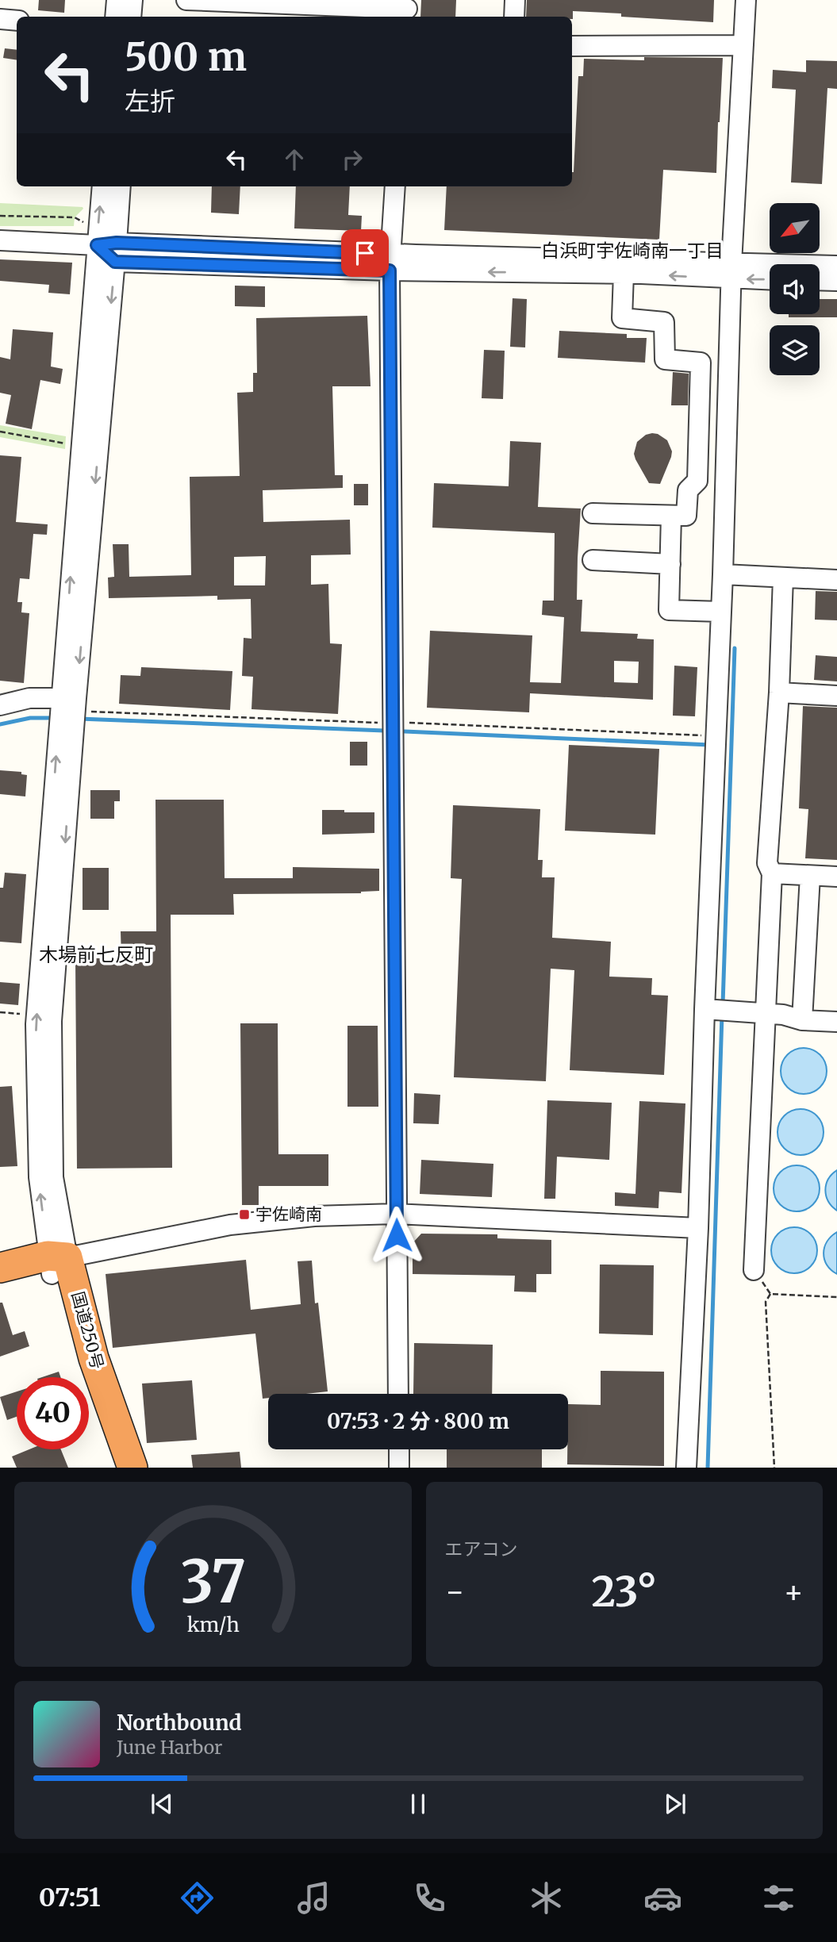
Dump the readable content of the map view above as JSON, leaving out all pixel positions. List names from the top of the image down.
{
  "streets": {
    "highway": ["国道250号"]
  },
  "districts": ["白浜町宇佐崎南一丁目", "木場前七反町"],
  "places": {
    "transit": ["宇佐崎南"]
  },
  "north": "bottom left",
  "page": {
    "turn": ["500 m", "左折"],
    "limit": "40",
    "trip": "07:53 · 2 分 · 800 m",
    "tile": "エアコン",
    "heat": ["−", "23°", "+"],
    "song": ["Northbound", "June Harbor"],
    "tabs": "07:51",
    "gauge": ["37", "km/h"]
  }
}
